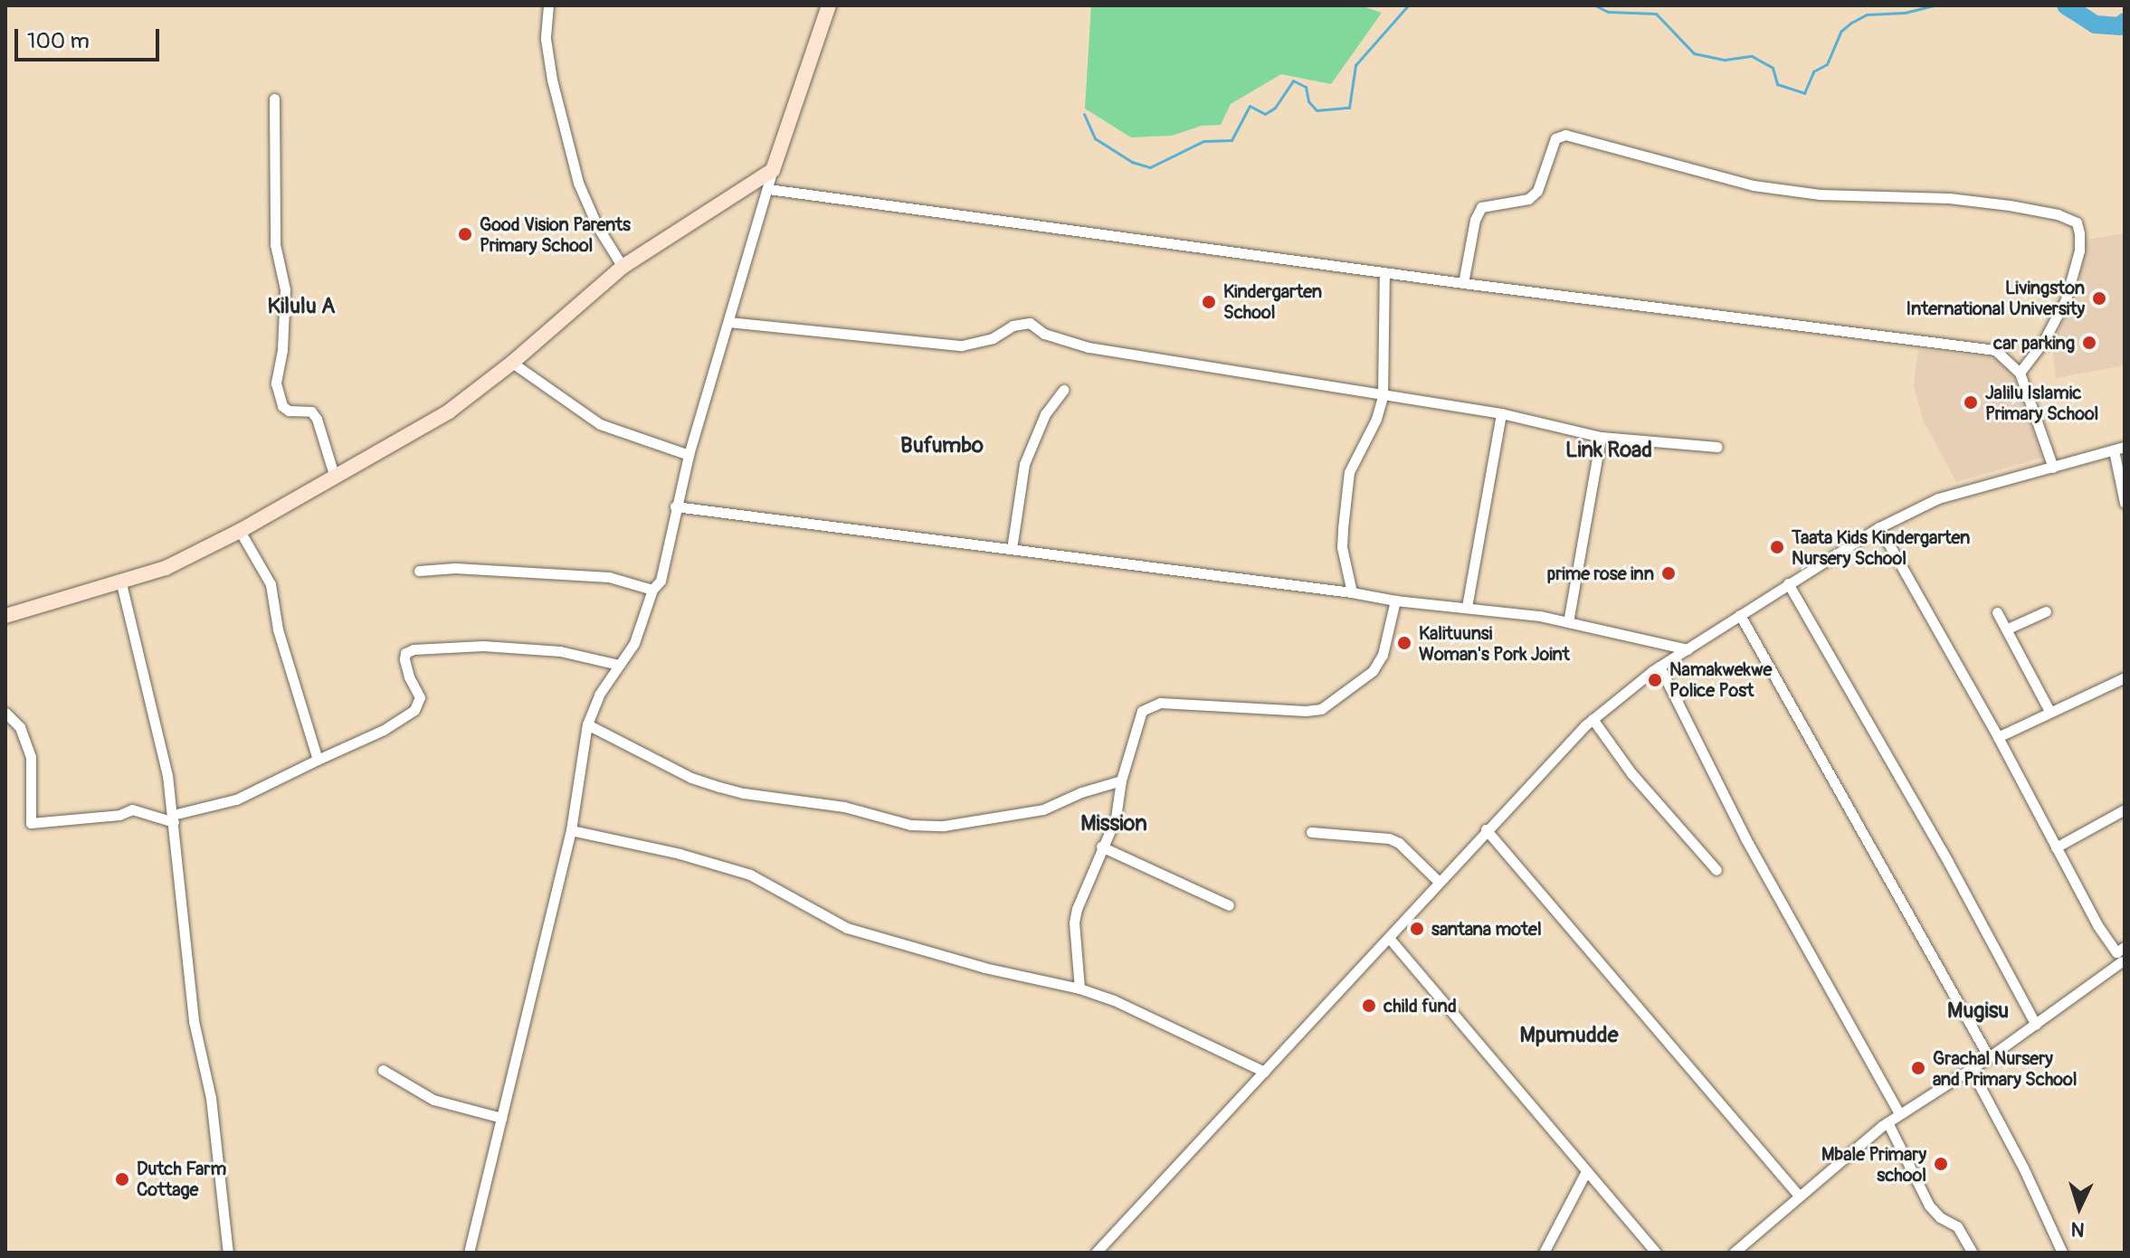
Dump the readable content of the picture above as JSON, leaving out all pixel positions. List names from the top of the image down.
{
  "districts": [
    "Kilulu A",
    "Bufumbo",
    "Link Road",
    "Mission",
    "Mugisu",
    "Mpumudde"
  ],
  "places": [
    "Good Vision Parents Primary School",
    "Livingston International University",
    "Kindergarten School",
    "car parking",
    "Jalilu Islamic Primary School",
    "Taata Kids Kindergarten Nursery School",
    "prime rose inn",
    "Kalituunsi Woman's Pork Joint",
    "Namakwekwe Police Post",
    "santana motel",
    "child fund",
    "Grachal Nursery and Primary School",
    "Mbale Primary school",
    "Dutch Farm Cottage"
  ],
  "scale_bar": "100 m",
  "north": "bottom"
}
